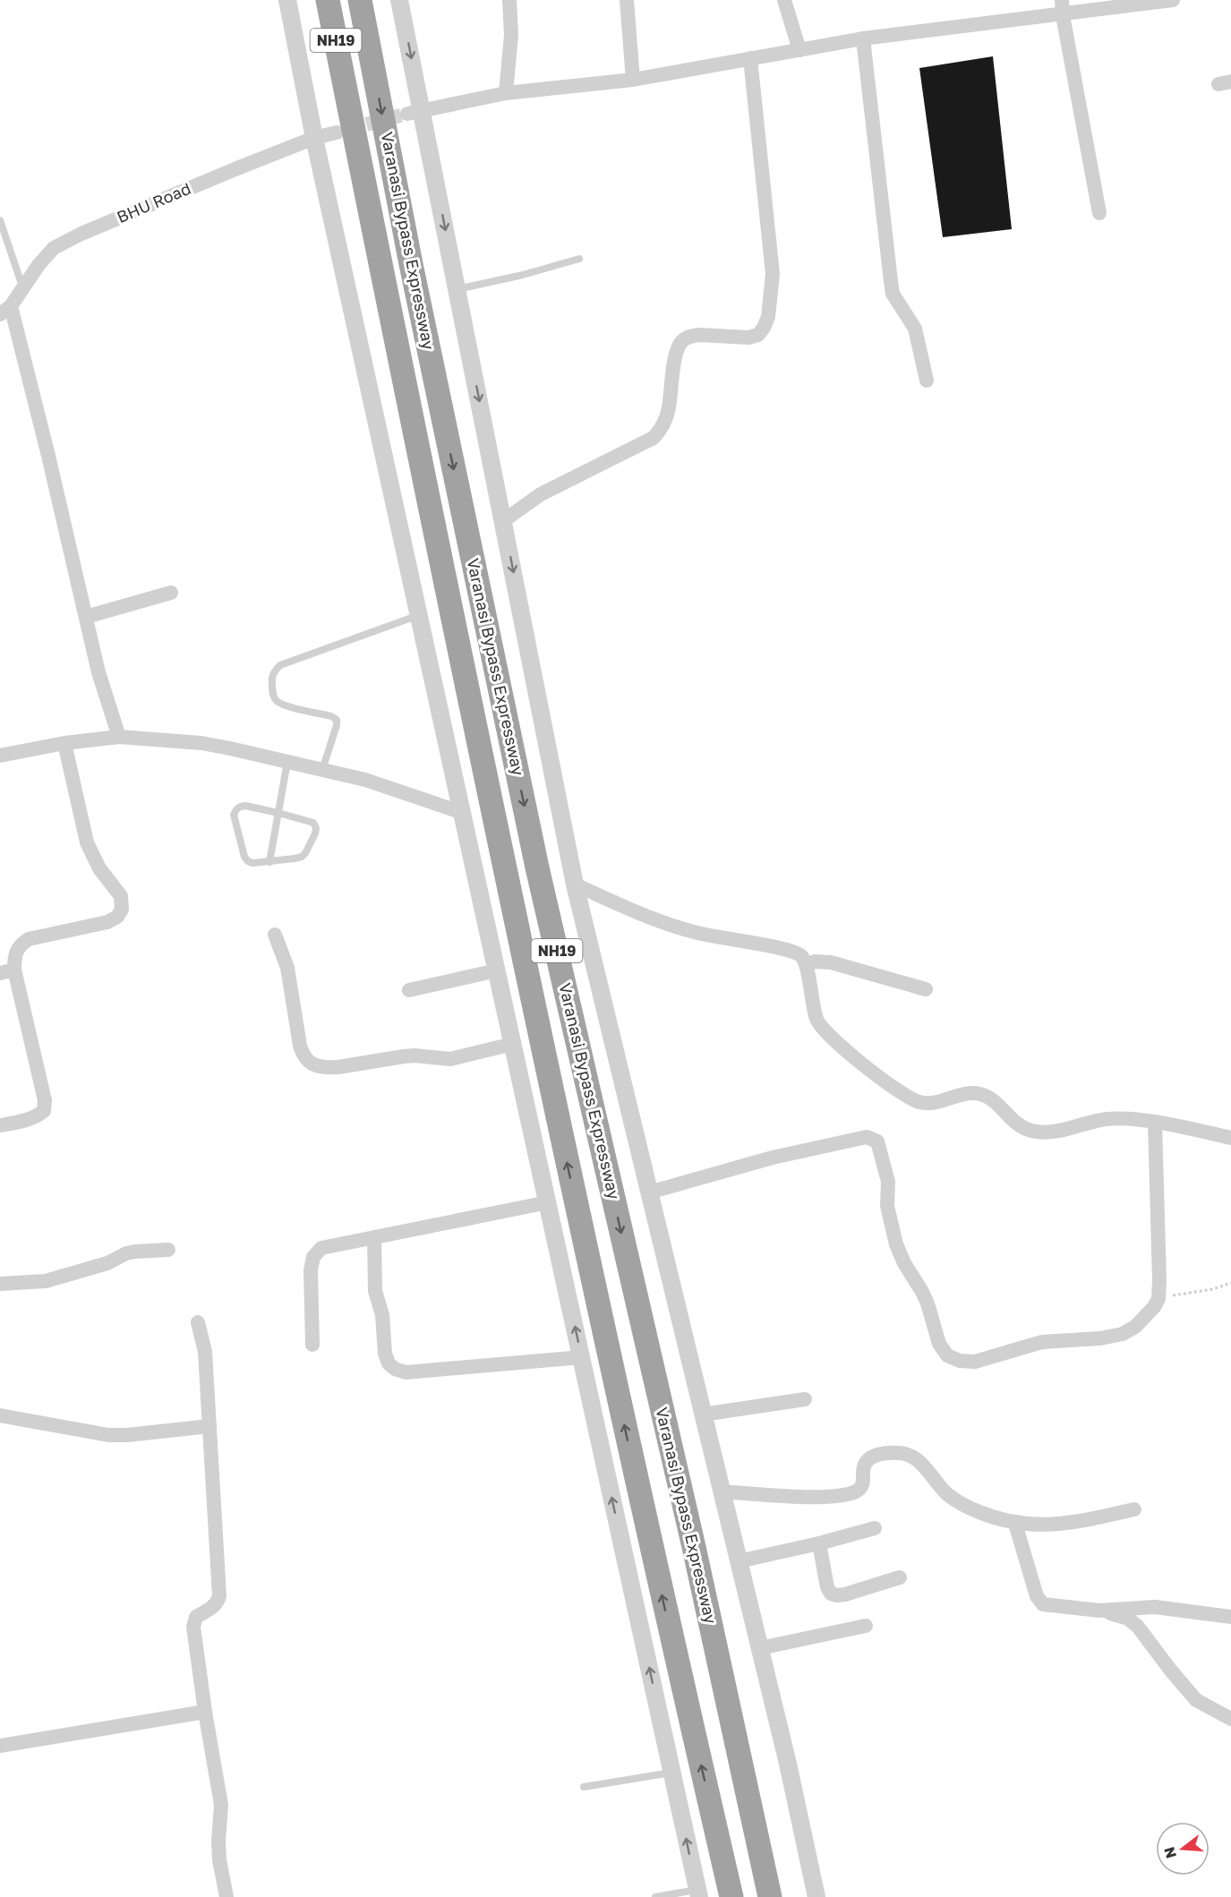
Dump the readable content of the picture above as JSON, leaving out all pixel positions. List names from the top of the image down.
{
  "streets": {
    "highway": ["NH19", "Varanasi Bypass Expressway"],
    "street": ["BHU Road"]
  },
  "north": "left"
}
